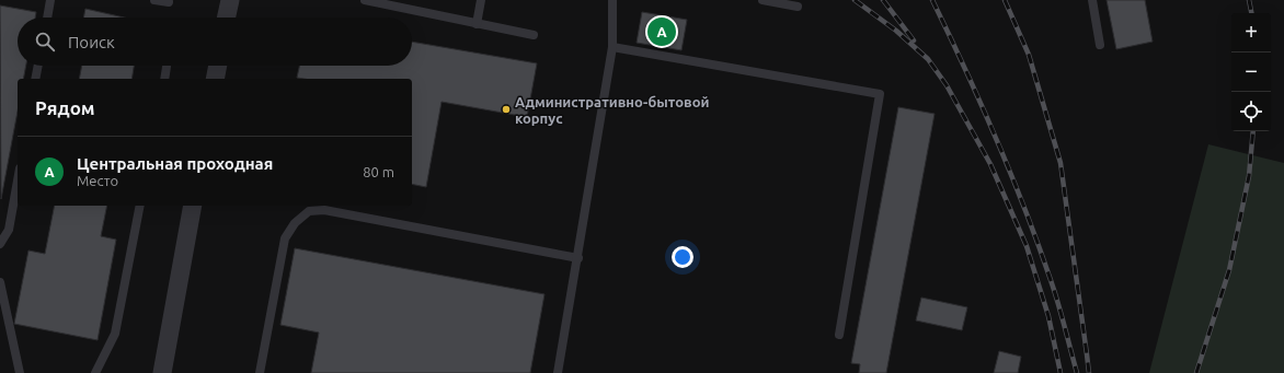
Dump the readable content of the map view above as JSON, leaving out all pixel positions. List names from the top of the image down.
{
  "places": ["Административно-бытовой корпус"],
  "page": {
    "map_buttons": ["+", "−"],
    "pins": "A",
    "search": "Поиск",
    "heading": "Рядом",
    "list": [
      {
        "mark": "A",
        "name": "Центральная проходная",
        "note": "Место",
        "value": "80 m"
      }
    ]
  }
}
